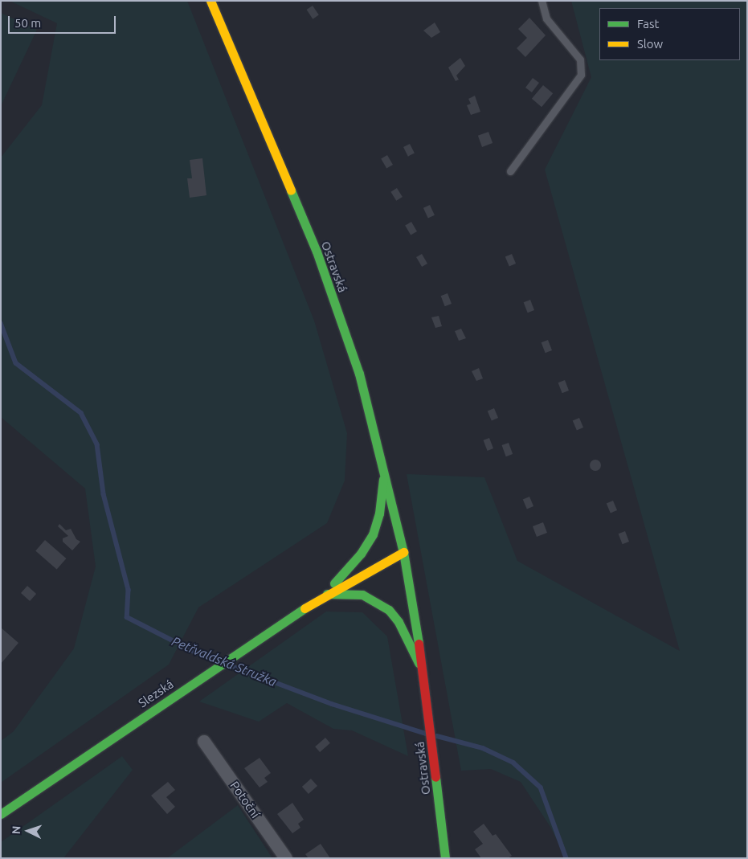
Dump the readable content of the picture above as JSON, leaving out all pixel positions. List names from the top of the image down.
{
  "streets": {
    "main road": ["Ostravská", "Slezská"],
    "street": ["Potoční"]
  },
  "crossings": [
    ["Ostravská", "Slezská"]
  ],
  "water": ["Petřvaldská Stružka"],
  "legend": ["Fast", "Slow"],
  "scale_bar": "50 m",
  "north": "left"
}
